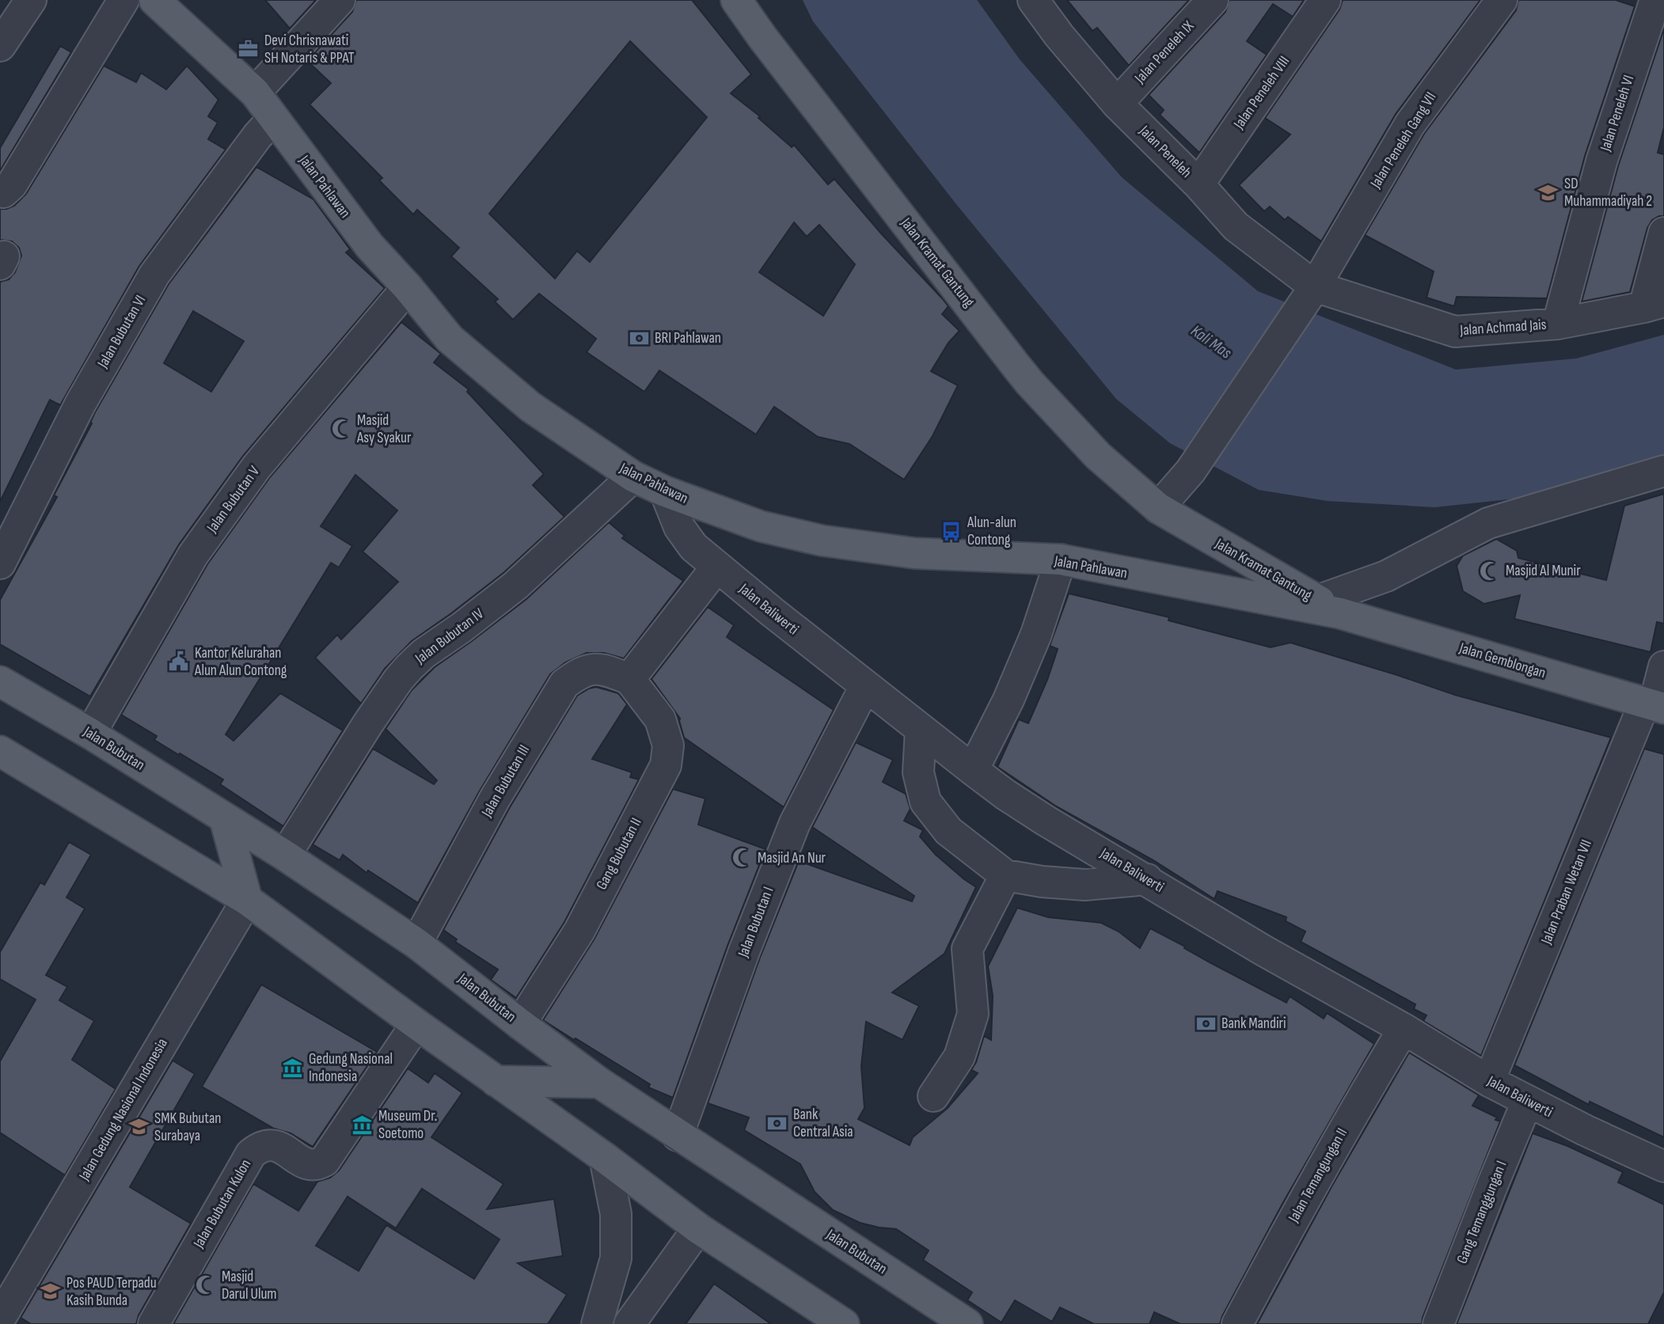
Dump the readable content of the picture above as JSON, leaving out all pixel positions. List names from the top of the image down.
{
  "streets": {
    "main road": [
      "Jalan Pahlawan",
      "Jalan Kramat Gantung",
      "Jalan Gemblongan",
      "Jalan Bubutan"
    ],
    "street": [
      "Jalan Peneleh IX",
      "Jalan Peneleh VIII",
      "Jalan Peneleh VI",
      "Jalan Peneleh Gang VII",
      "Jalan Peneleh",
      "Jalan Achmad Jais",
      "Jalan Bubutan VI",
      "Jalan Bubutan V",
      "Jalan Baliwerti",
      "Jalan Bubutan IV",
      "Jalan Bubutan III",
      "Gang Bubutan II",
      "Jalan Praban Wetan VII",
      "Jalan Bubutan I",
      "Jalan Gedung Nasional Indonesia",
      "Jalan Temangungan II",
      "Jalan Bubutan Kulon",
      "Gang Temanggungan I"
    ]
  },
  "crossings": [
    ["Jalan Peneleh IX", "Jalan Peneleh"],
    ["Jalan Peneleh VIII", "Jalan Peneleh"],
    ["Jalan Peneleh VI", "Jalan Achmad Jais"],
    ["Jalan Peneleh Gang VII", "Jalan Peneleh"],
    ["Jalan Peneleh Gang VII", "Jalan Achmad Jais"],
    ["Jalan Peneleh", "Jalan Achmad Jais"],
    ["Jalan Pahlawan", "Jalan Kramat Gantung"],
    ["Jalan Pahlawan", "Jalan Bubutan VI"],
    ["Jalan Pahlawan", "Jalan Bubutan V"],
    ["Jalan Pahlawan", "Jalan Baliwerti"],
    ["Jalan Pahlawan", "Jalan Bubutan IV"],
    ["Jalan Pahlawan", "Jalan Gemblongan"],
    ["Jalan Kramat Gantung", "Jalan Gemblongan"],
    ["Jalan Bubutan V", "Jalan Bubutan"],
    ["Jalan Baliwerti", "Jalan Praban Wetan VII"],
    ["Jalan Baliwerti", "Jalan Bubutan I"],
    ["Jalan Baliwerti", "Jalan Temangungan II"],
    ["Jalan Baliwerti", "Gang Temanggungan I"],
    ["Jalan Bubutan IV", "Jalan Bubutan"],
    ["Jalan Gemblongan", "Jalan Praban Wetan VII"],
    ["Jalan Bubutan", "Jalan Bubutan III"],
    ["Jalan Bubutan", "Gang Bubutan II"],
    ["Jalan Bubutan", "Jalan Bubutan I"],
    ["Jalan Bubutan III", "Gang Bubutan II"]
  ],
  "water": ["Kali Mas"],
  "places": {
    "office": ["Devi Chrisnawati SH Notaris & PPAT"],
    "school or university": ["SD Muhammadiyah 2", "SMK Bubutan Surabaya", "Pos PAUD Terpadu Kasih Bunda"],
    "bank": ["BRI Pahlawan", "Bank Mandiri", "Bank Central Asia"],
    "mosque": [
      "Masjid Asy Syakur",
      "Masjid Al Munir",
      "Masjid An Nur",
      "Masjid Darul Ulum"
    ],
    "bus stop": ["Alun-alun Contong"],
    "public building": ["Kantor Kelurahan Alun Alun Contong"],
    "museum": ["Gedung Nasional Indonesia", "Museum Dr. Soetomo"]
  }
}
